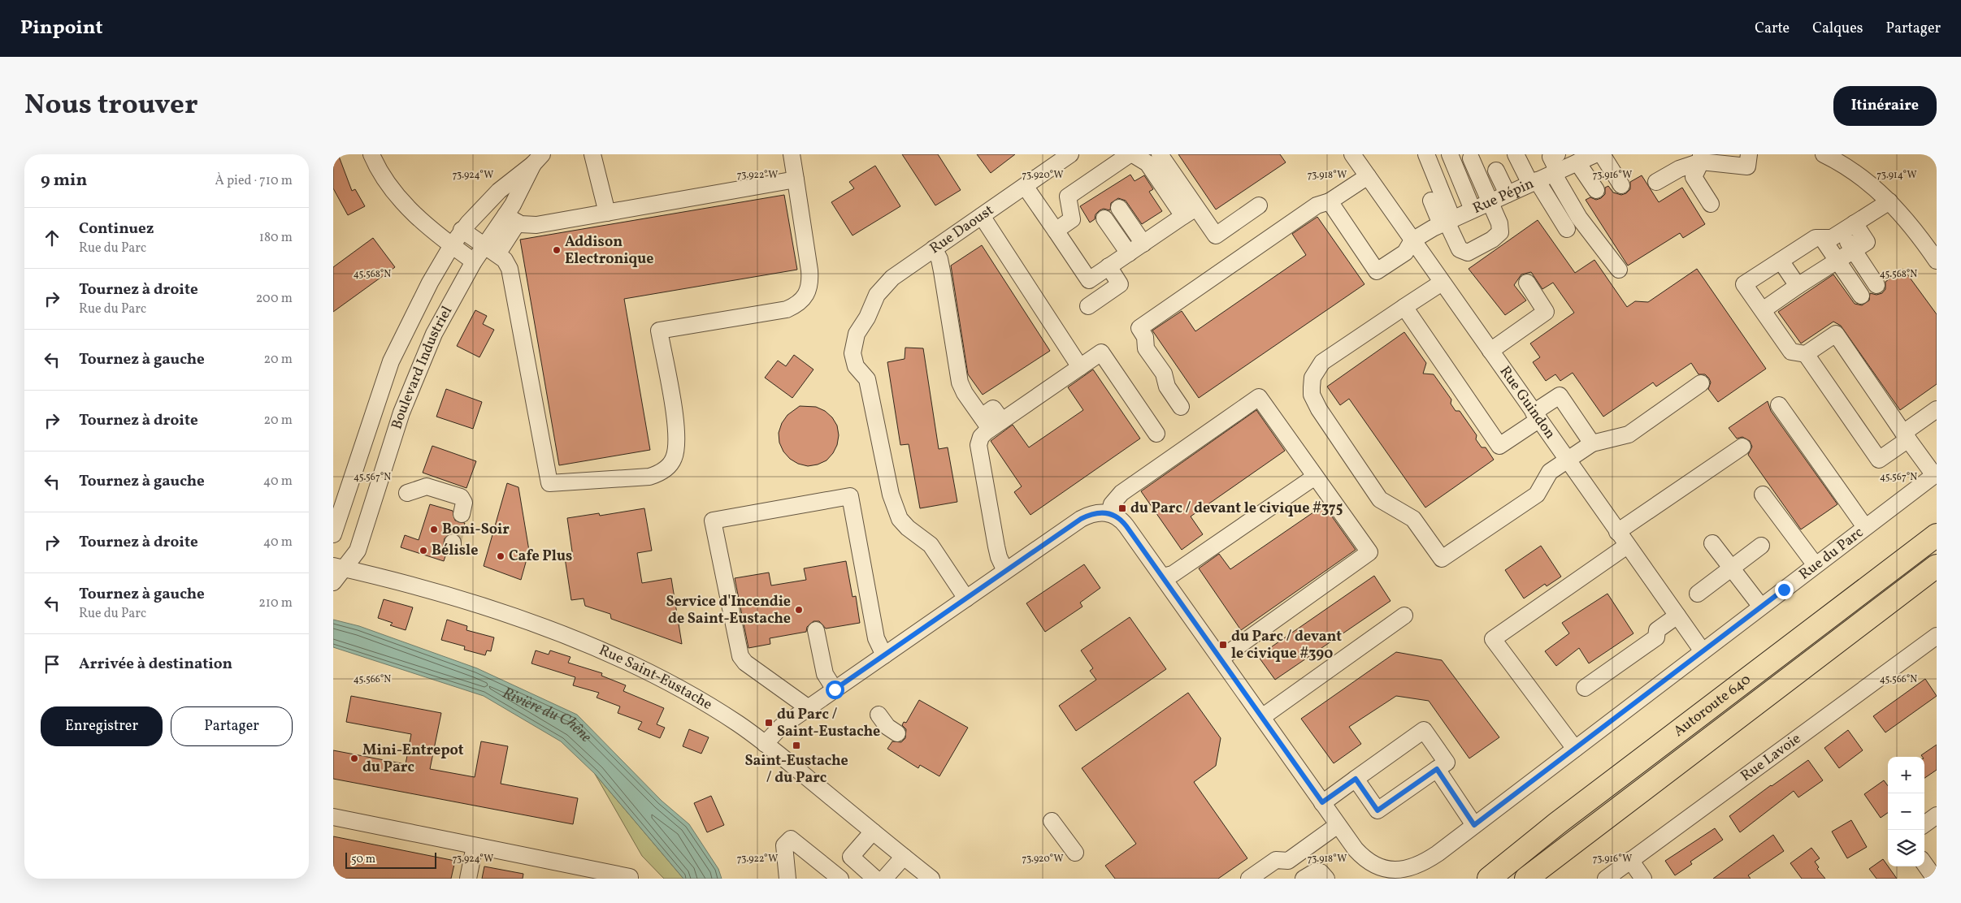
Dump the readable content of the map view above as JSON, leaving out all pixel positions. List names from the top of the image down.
{
  "streets": {
    "highway": ["Autoroute 640"],
    "street": [
      "Rue Pépin",
      "Rue Daoust",
      "Boulevard Industriel",
      "Rue Guindon",
      "Rue du Parc",
      "Rue Saint-Eustache",
      "Rue Lavoie"
    ]
  },
  "crossings": [
    ["Rue Pépin", "Rue Guindon"],
    ["Boulevard Industriel", "Rue Saint-Eustache"],
    ["Rue Guindon", "Rue du Parc"]
  ],
  "water": ["Rivière du Chêne"],
  "places": {
    "other": [
      "Addison Electronique",
      "Boni-Soir",
      "Bélisle",
      "Cafe Plus",
      "Service d'Incendie de Saint-Eustache",
      "Mini-Entrepot du Parc"
    ],
    "transit": [
      "du Parc / devant le civique #375",
      "du Parc / devant le civique #390",
      "du Parc / Saint-Eustache",
      "Saint-Eustache / du Parc"
    ]
  },
  "scale_bar": "50 m",
  "page": {
    "header": "Pinpoint",
    "nav": ["Carte", "Calques", "Partager"],
    "title": "Nous trouver",
    "buttons": [
      "Itinéraire",
      ["Enregistrer", "Partager"]
    ],
    "heading": ["9 min", "À pied · 710 m"],
    "list": [
      ["Continuez", "Rue du Parc", "180 m"],
      ["Tournez à droite", "Rue du Parc", "200 m"],
      ["Tournez à gauche", "20 m"],
      ["Tournez à droite", "20 m"],
      ["Tournez à gauche", "40 m"],
      ["Tournez à droite", "40 m"],
      ["Tournez à gauche", "Rue du Parc", "210 m"],
      "Arrivée à destination"
    ],
    "map_buttons": ["+", "−"],
    "scale": "50 m"
  },
  "coordinates": [
    "73.924°W",
    "73.922°W",
    "73.920°W",
    "73.918°W",
    "73.916°W",
    "73.914°W",
    "45.568°N",
    "45.567°N",
    "45.566°N"
  ]
}
